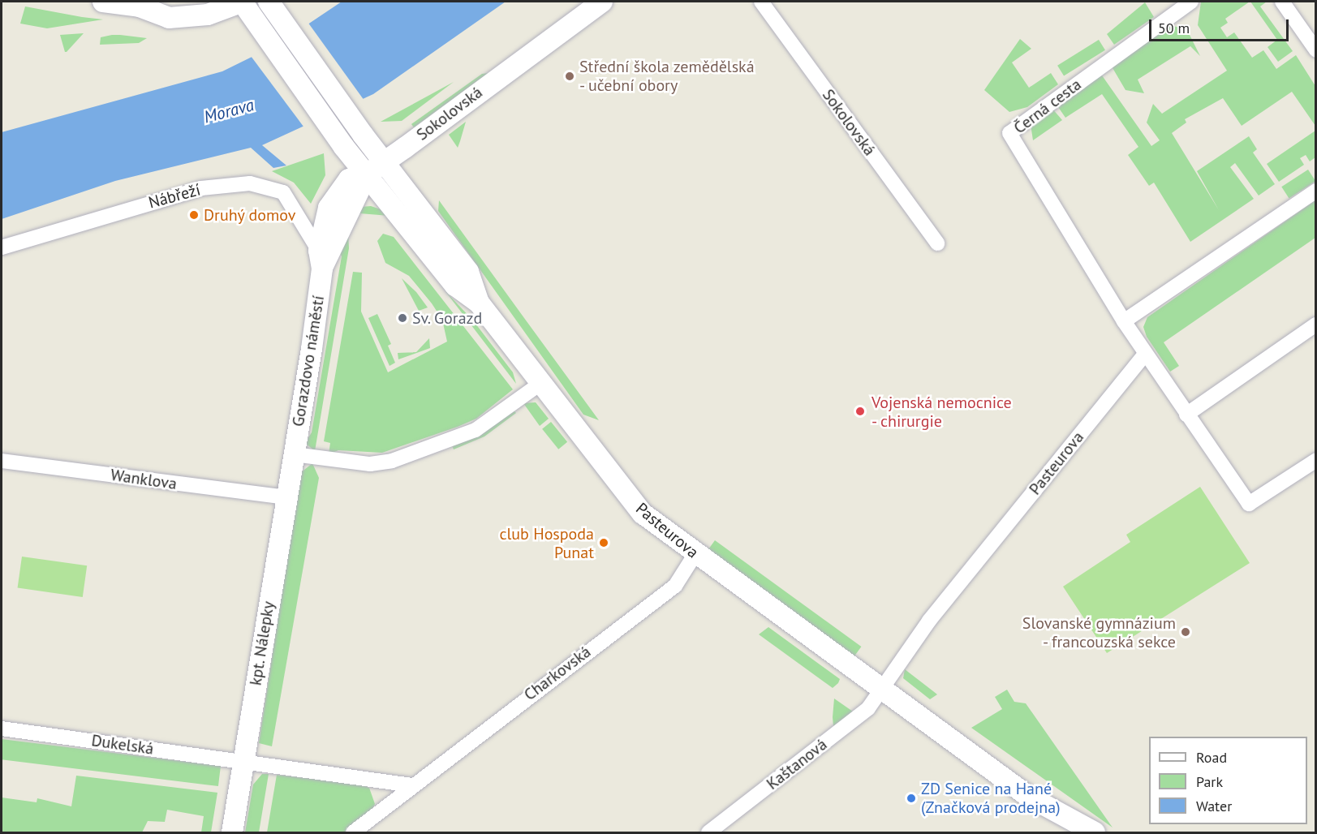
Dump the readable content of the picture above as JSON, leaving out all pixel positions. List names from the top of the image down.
{
  "streets": {
    "main road": [
      "Sokolovská",
      "Gorazdovo náměstí",
      "Pasteurova",
      "kpt. Nálepky"
    ],
    "street": [
      "Černá cesta",
      "Nábřeží",
      "Wanklova",
      "Charkovská",
      "Dukelská",
      "Kaštanová"
    ]
  },
  "crossings": [
    ["Černá cesta", "Pasteurova"],
    ["Sokolovská", "Gorazdovo náměstí"],
    ["Nábřeží", "Gorazdovo náměstí"],
    ["Gorazdovo náměstí", "kpt. Nálepky"],
    ["Pasteurova", "Charkovská"],
    ["Pasteurova", "Kaštanová"],
    ["Wanklova", "kpt. Nálepky"],
    ["kpt. Nálepky", "Dukelská"]
  ],
  "water": ["Morava"],
  "places": [
    "Střední škola zemědělská - učební obory",
    "Druhý domov",
    "Sv. Gorazd",
    "Vojenská nemocnice - chirurgie",
    "club Hospoda Punat",
    "Slovanské gymnázium - francouzská sekce",
    "ZD Senice na Hané (Značková prodejna)"
  ],
  "legend": ["Road", "Park", "Water"],
  "scale_bar": "50 m"
}
